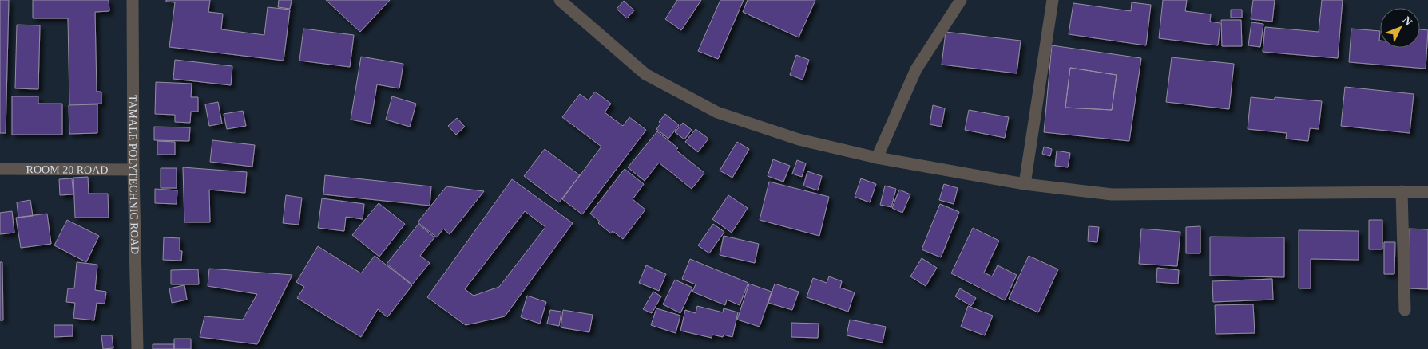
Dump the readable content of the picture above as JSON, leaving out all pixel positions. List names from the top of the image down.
{
  "streets": {
    "street": ["ROOM 20 ROAD", "TAMALE POLYTECHNIC ROAD"]
  },
  "crossings": [
    ["ROOM 20 ROAD", "TAMALE POLYTECHNIC ROAD"]
  ],
  "north": "top right"
}
